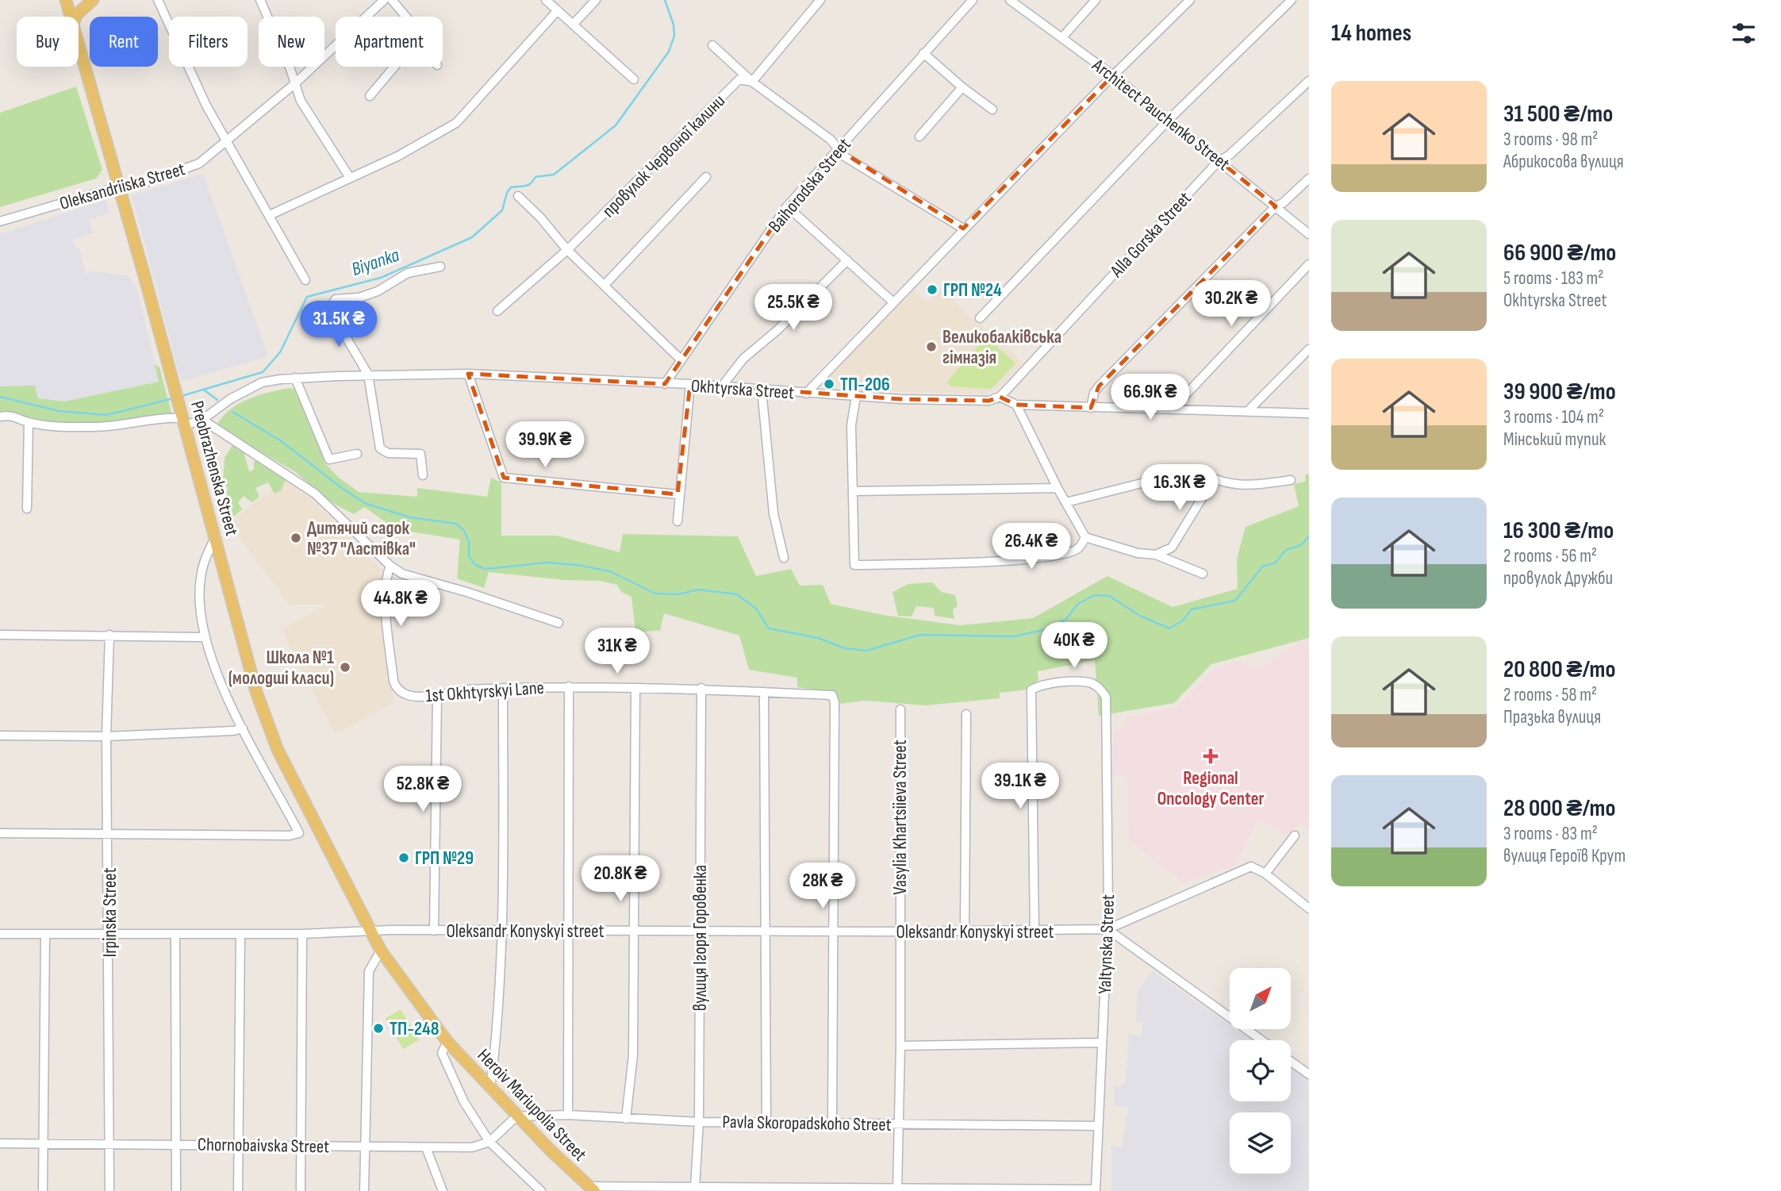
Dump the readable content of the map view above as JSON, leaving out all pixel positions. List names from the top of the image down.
{
  "streets": {
    "main road": ["Preobrazhenska Street", "Heroiv Mariupolia Street"],
    "street": [
      "Architect Pauchenko Street",
      "провулок Червоної калини",
      "Baihorodska Street",
      "Oleksandriiska Street",
      "Alla Gorska Street",
      "Okhtyrska Street",
      "1st Okhtyrskyi Lane",
      "Vasylia Khartsiieva Street",
      "Irpinska Street",
      "Oleksandr Konyskyi street",
      "вулиця Ігоря Горовенка",
      "Yaltynska Street",
      "Pavla Skoropadskoho Street",
      "Chornobaivska Street"
    ]
  },
  "crossings": [
    ["Architect Pauchenko Street", "Alla Gorska Street"],
    ["Baihorodska Street", "Okhtyrska Street"],
    ["Oleksandriiska Street", "Preobrazhenska Street"],
    ["Alla Gorska Street", "Okhtyrska Street"],
    ["Okhtyrska Street", "Preobrazhenska Street"],
    ["Preobrazhenska Street", "Oleksandr Konyskyi street"],
    ["Preobrazhenska Street", "Heroiv Mariupolia Street"],
    ["1st Okhtyrskyi Lane", "Oleksandr Konyskyi street"],
    ["1st Okhtyrskyi Lane", "вулиця Ігоря Горовенка"],
    ["Vasylia Khartsiieva Street", "Oleksandr Konyskyi street"],
    ["Vasylia Khartsiieva Street", "Pavla Skoropadskoho Street"],
    ["Irpinska Street", "Oleksandr Konyskyi street"],
    ["Irpinska Street", "Chornobaivska Street"],
    ["Oleksandr Konyskyi street", "вулиця Ігоря Горовенка"],
    ["Oleksandr Konyskyi street", "Yaltynska Street"],
    ["Oleksandr Konyskyi street", "Heroiv Mariupolia Street"],
    ["вулиця Ігоря Горовенка", "Pavla Skoropadskoho Street"],
    ["Yaltynska Street", "Pavla Skoropadskoho Street"],
    ["Heroiv Mariupolia Street", "Pavla Skoropadskoho Street"],
    ["Heroiv Mariupolia Street", "Chornobaivska Street"]
  ],
  "water": ["Biyanka"],
  "places": {
    "other": [
      "ГРП №24",
      "Великобалківська гімназія",
      "ТП-206",
      "Дитячий садок №37 \"Ластівка\"",
      "Школа №1 (молодші класи)",
      "ГРП №29",
      "ТП-248"
    ],
    "health": ["Regional Oncology Center"]
  },
  "north": "top right",
  "page": {
    "heading": "14 homes",
    "chip": [
      "Buy",
      "Rent",
      "Filters",
      "New",
      "Apartment"
    ],
    "list": [
      {
        "name": "31 500 ₴/mo",
        "note": "3 rooms · 98 m² · Абрикосова вулиця"
      },
      {
        "name": "66 900 ₴/mo",
        "note": "5 rooms · 183 m² · Okhtyrska Street"
      },
      {
        "name": "39 900 ₴/mo",
        "note": "3 rooms · 104 m² · Мінський тупик"
      },
      {
        "name": "16 300 ₴/mo",
        "note": "2 rooms · 56 m² · провулок Дружби"
      },
      {
        "name": "20 800 ₴/mo",
        "note": "2 rooms · 58 m² · Празька вулиця"
      },
      {
        "name": "28 000 ₴/mo",
        "note": "3 rooms · 83 m² · вулиця Героїв Крут"
      }
    ],
    "price": [
      "30.2K ₴",
      "25.5K ₴",
      "31.5K ₴",
      "66.9K ₴",
      "39.9K ₴",
      "16.3K ₴",
      "26.4K ₴",
      "44.8K ₴",
      "40K ₴",
      "31K ₴",
      "39.1K ₴",
      "52.8K ₴",
      "20.8K ₴",
      "28K ₴"
    ]
  }
}
